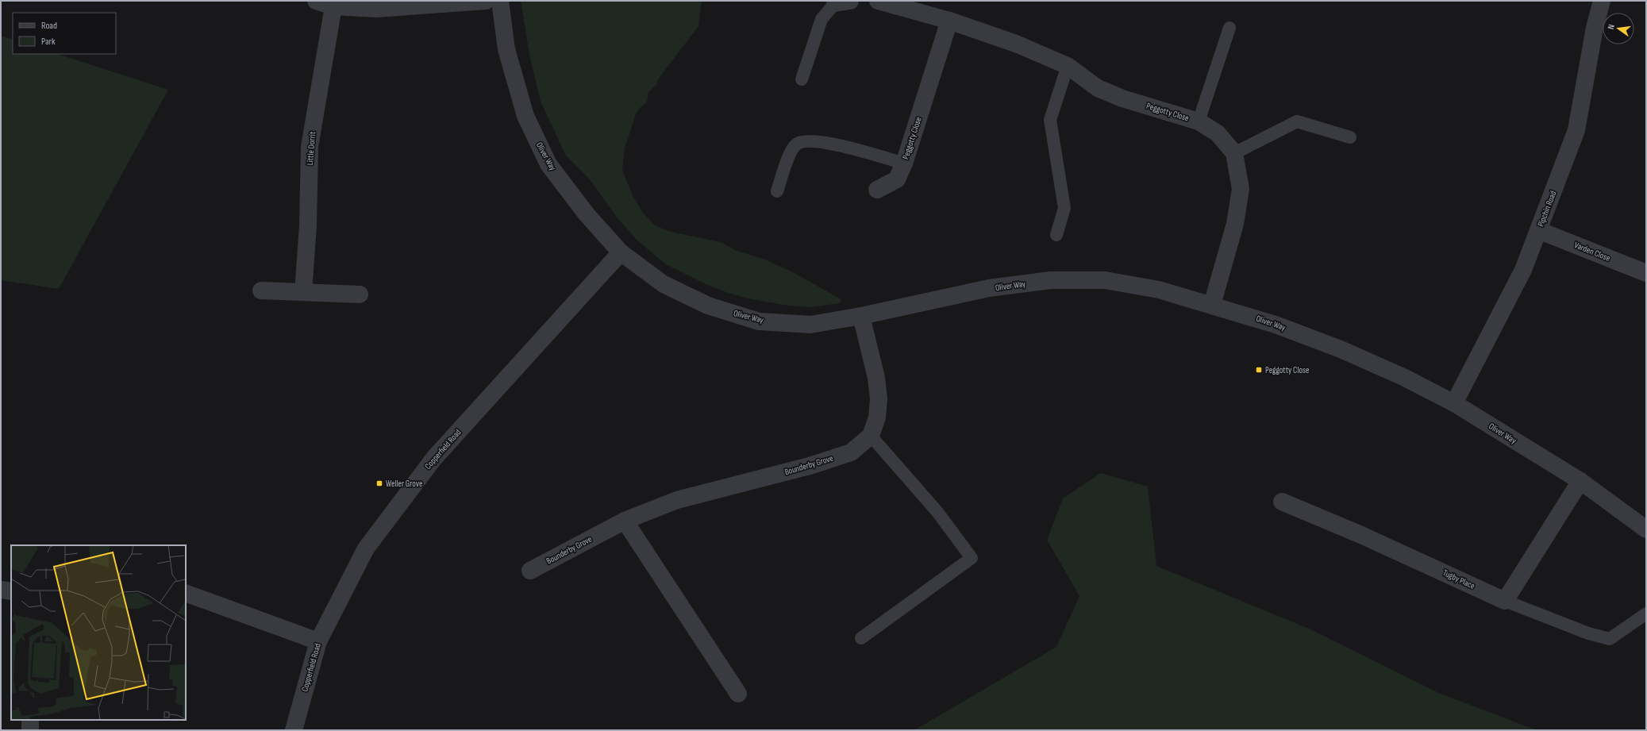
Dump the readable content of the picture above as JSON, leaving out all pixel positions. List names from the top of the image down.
{
  "streets": {
    "street": [
      "Peggotty Close",
      "Little Dorrit",
      "Oliver Way",
      "Pipchin Road",
      "Varden Close",
      "Copperfield Road",
      "Bounderby Grove",
      "Tugby Place"
    ]
  },
  "crossings": [
    ["Peggotty Close", "Oliver Way"],
    ["Oliver Way", "Pipchin Road"],
    ["Oliver Way", "Copperfield Road"],
    ["Pipchin Road", "Varden Close"]
  ],
  "places": {
    "transit": ["Peggotty Close", "Weller Grove"]
  },
  "legend": ["Road", "Park"],
  "north": "left"
}
